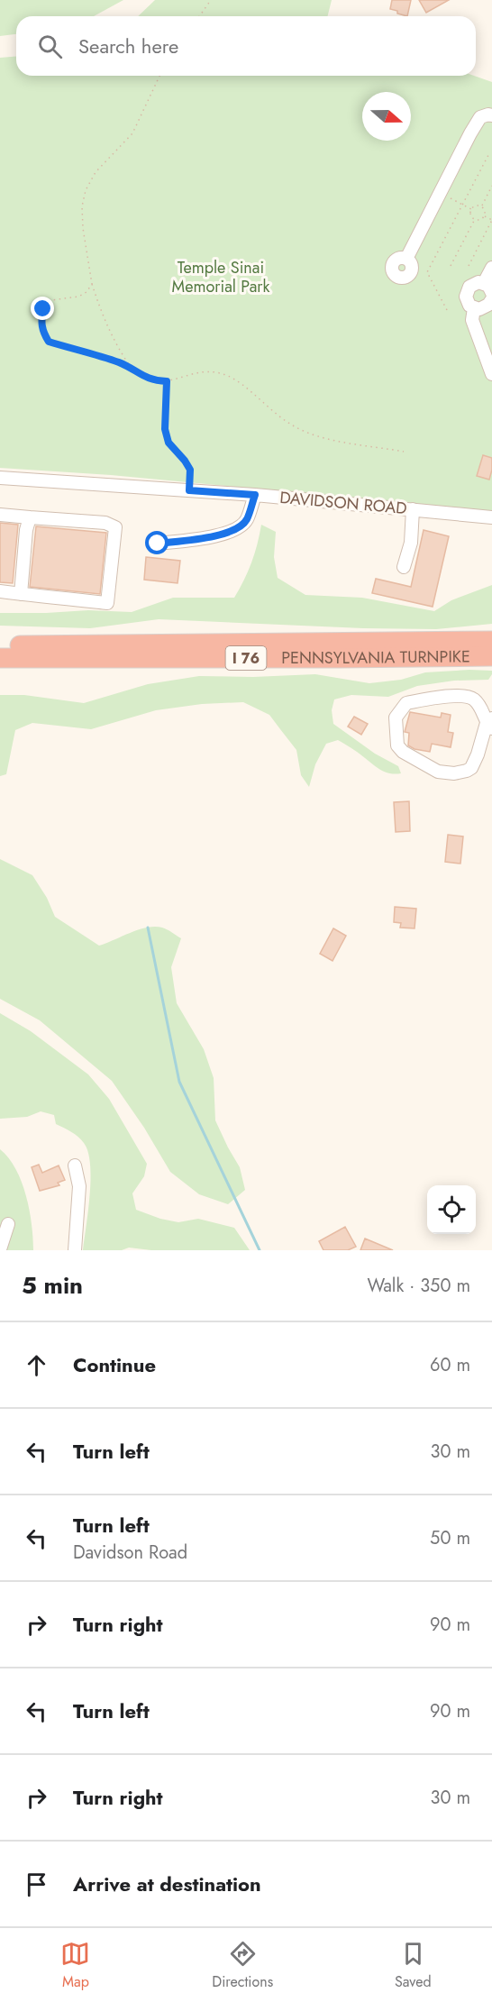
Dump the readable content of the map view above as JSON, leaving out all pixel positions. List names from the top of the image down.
{
  "streets": {
    "highway": ["PENNSYLVANIA TURNPIKE", "I 76"],
    "street": ["DAVIDSON ROAD"]
  },
  "parks": ["Temple Sinai Memorial Park"],
  "north": "right",
  "page": {
    "search": "Search here",
    "heading": ["5 min", "Walk · 350 m"],
    "list": [
      ["Continue", "60 m"],
      ["Turn left", "30 m"],
      ["Turn left", "Davidson Road", "50 m"],
      ["Turn right", "90 m"],
      ["Turn left", "90 m"],
      ["Turn right", "30 m"],
      "Arrive at destination"
    ],
    "nav": ["Map", "Directions", "Saved"]
  }
}
